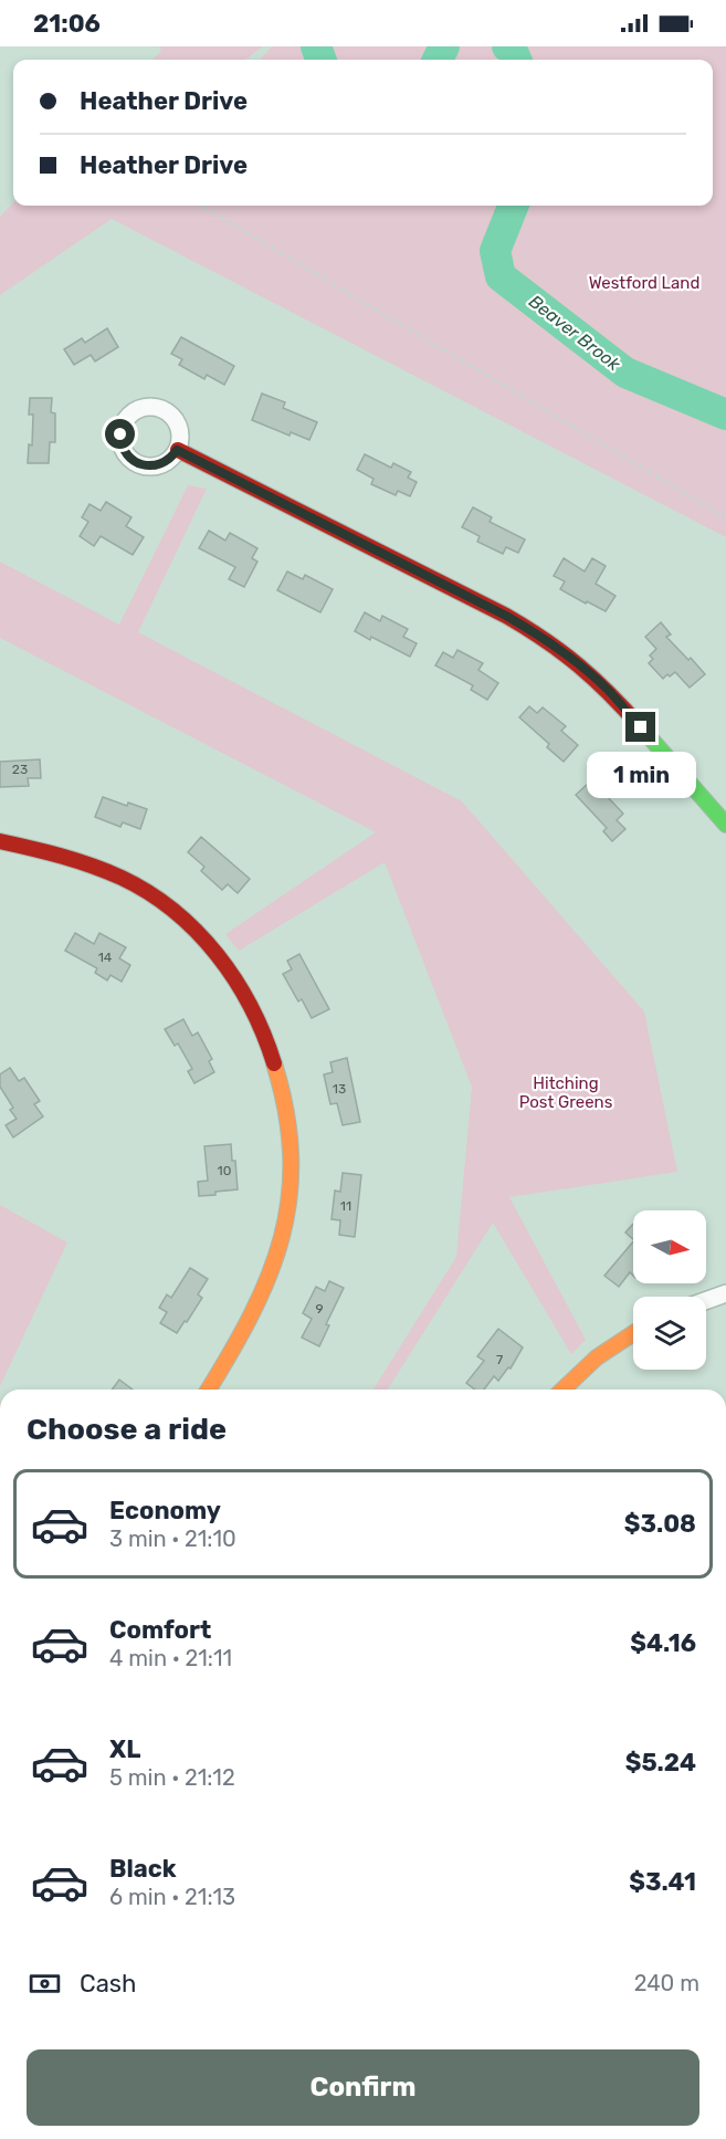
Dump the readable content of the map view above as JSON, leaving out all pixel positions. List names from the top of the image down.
{
  "water": ["Beaver Brook"],
  "parks": ["Westford Land", "Hitching Post Greens"],
  "house_numbers": [
    "23",
    "14",
    "13",
    "10",
    "11",
    "9",
    "7"
  ],
  "north": "right",
  "page": {
    "status": "21:06",
    "banner": ["Heather Drive", "Heather Drive"],
    "bubble": "1 min",
    "heading": "Choose a ride",
    "list": [
      {
        "name": "Economy",
        "note": "3 min · 21:10",
        "value": "$3.08"
      },
      {
        "name": "Comfort",
        "note": "4 min · 21:11",
        "value": "$4.16"
      },
      {
        "name": "XL",
        "note": "5 min · 21:12",
        "value": "$5.24"
      },
      {
        "name": "Black",
        "note": "6 min · 21:13",
        "value": "$3.41"
      }
    ],
    "pay": ["Cash", "240 m"],
    "buttons": "Confirm"
  }
}
